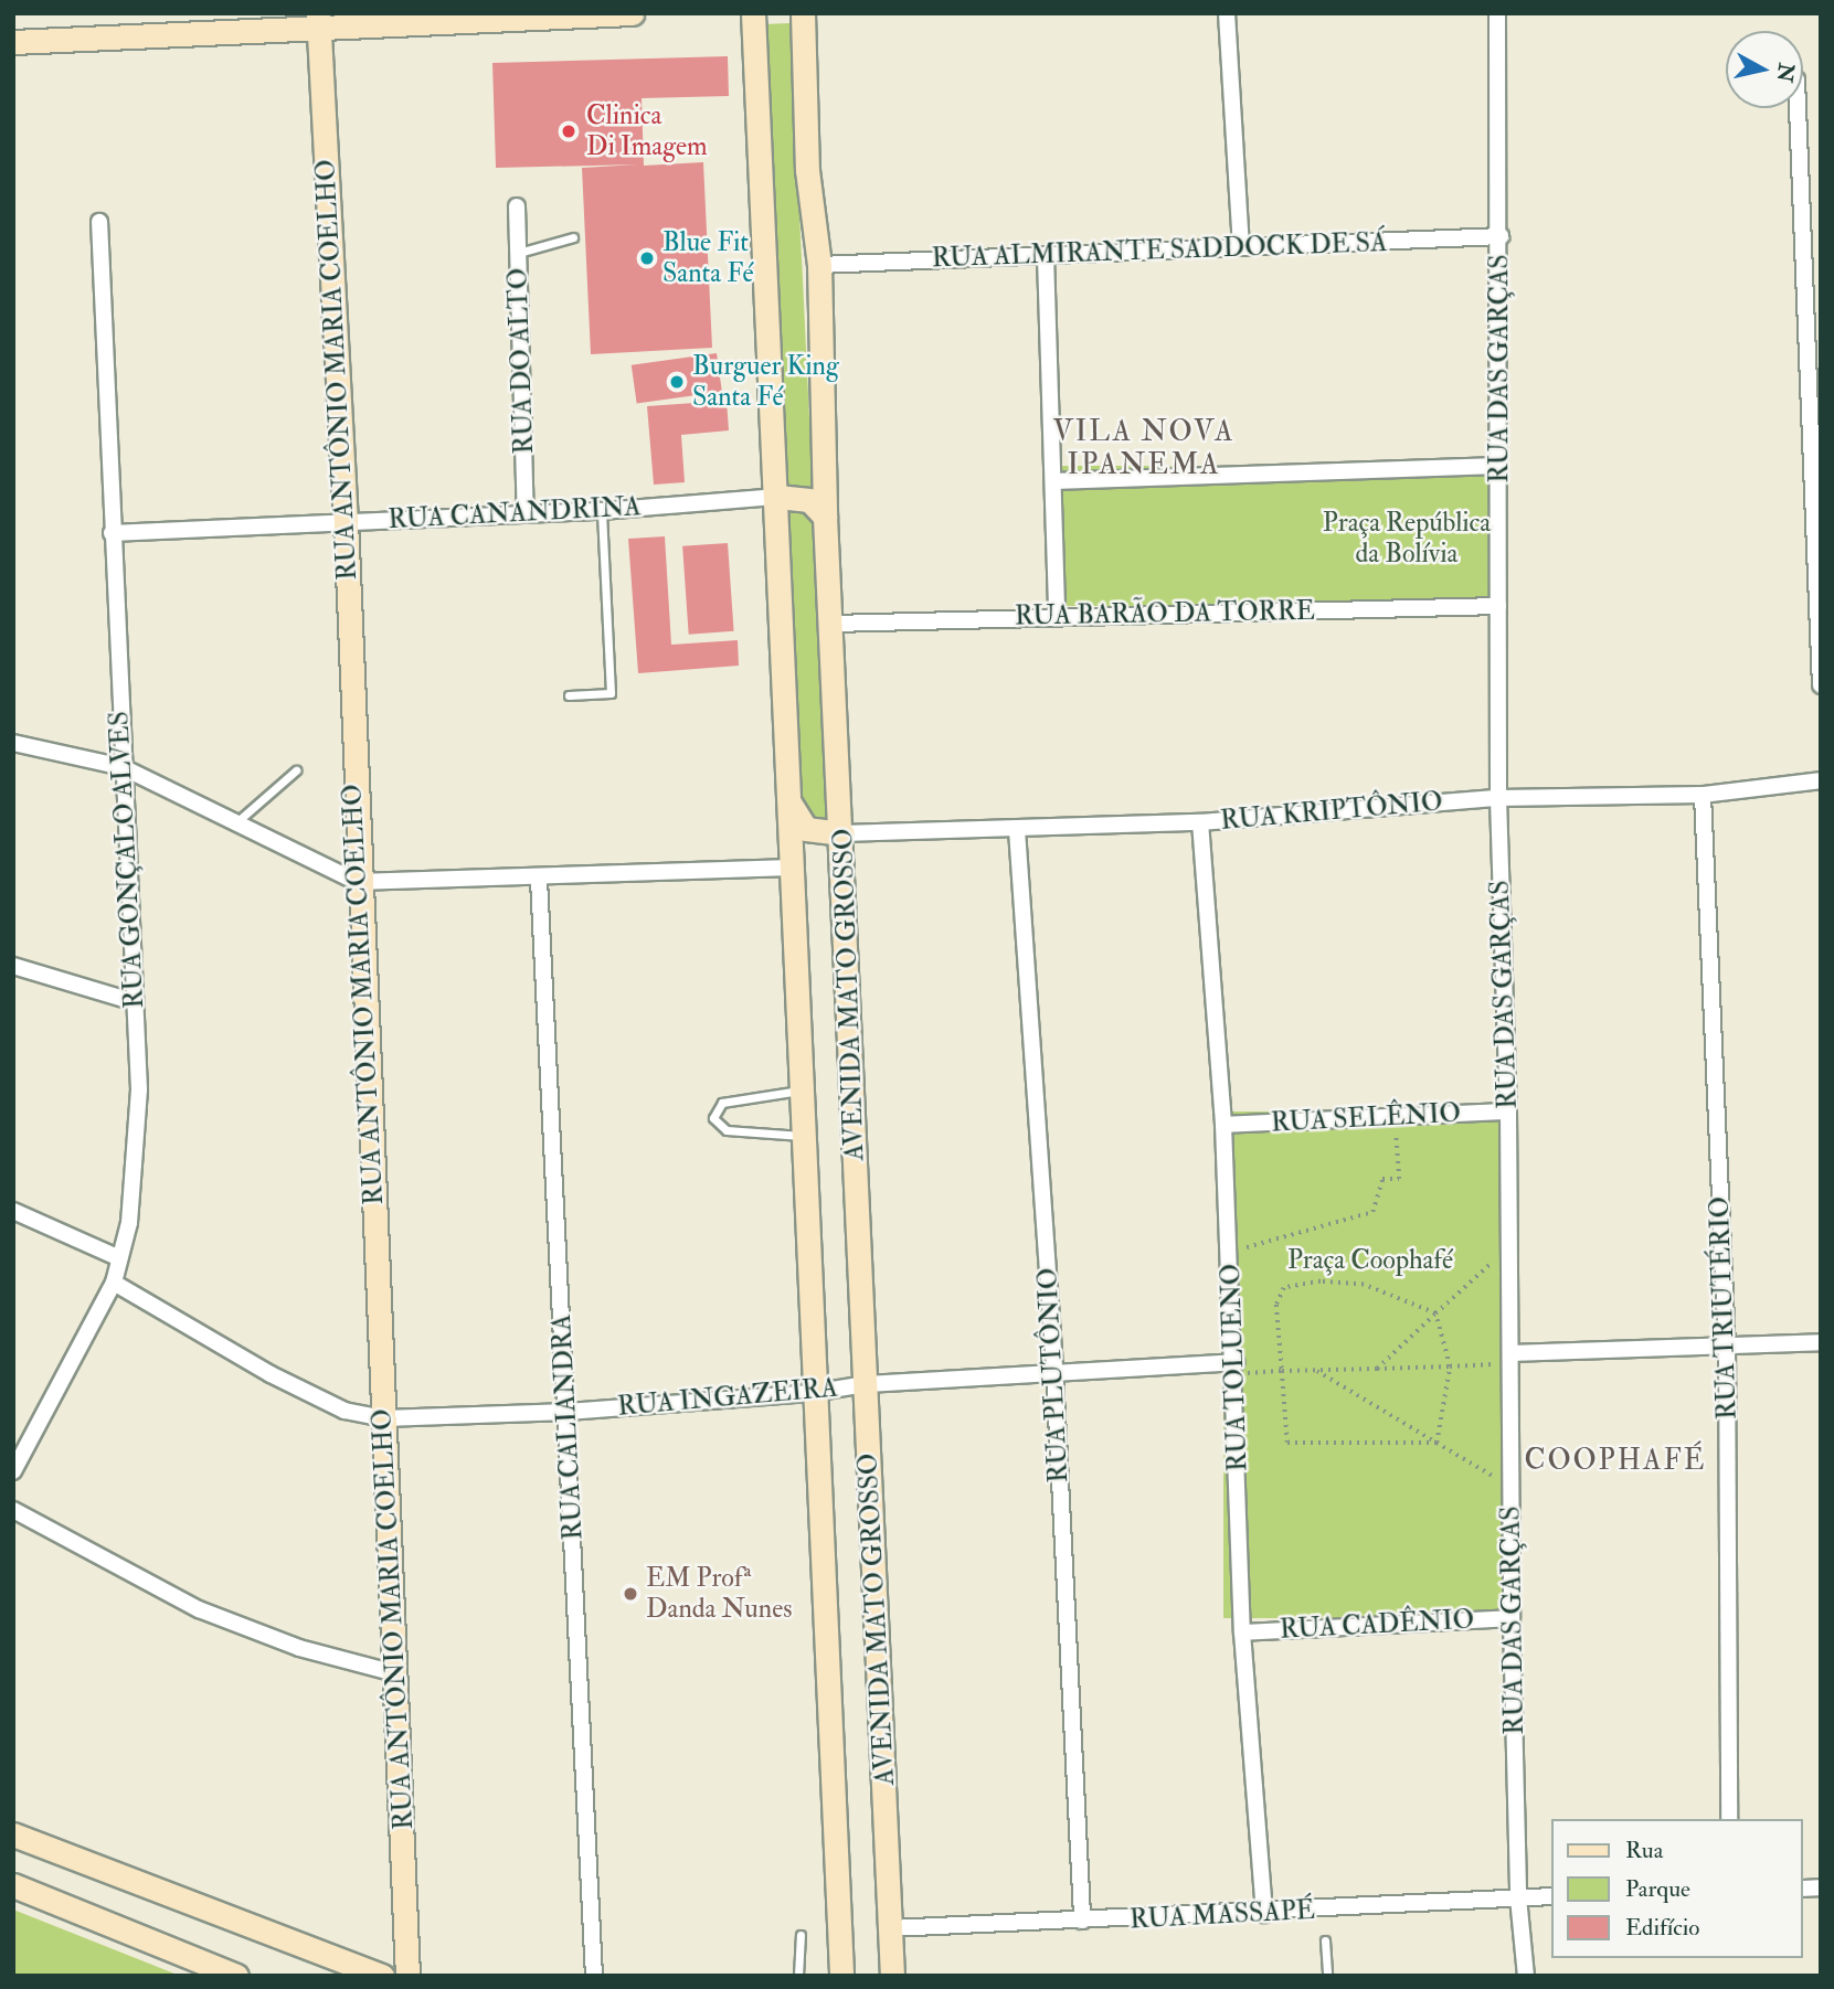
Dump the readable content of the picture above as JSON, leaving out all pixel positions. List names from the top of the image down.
{
  "streets": {
    "main road": ["RUA ANTÔNIO MARIA COELHO", "AVENIDA MATO GROSSO"],
    "street": [
      "RUA ALMIRANTE SADDOCK DE SÁ",
      "RUA DO ALTO",
      "RUA DAS GARÇAS",
      "RUA CANANDRINA",
      "RUA BARÃO DA TORRE",
      "RUA KRIPTÔNIO",
      "RUA GONÇALO ALVES",
      "RUA SELÊNIO",
      "RUA TRIUTÉRIO",
      "RUA TOLUENO",
      "RUA PLUTÔNIO",
      "RUA INGAZEIRA",
      "RUA CALIANDRA",
      "RUA CADÊNIO",
      "RUA MASSAPÉ"
    ]
  },
  "crossings": [
    ["RUA ALMIRANTE SADDOCK DE SÁ", "RUA DAS GARÇAS"],
    ["RUA ALMIRANTE SADDOCK DE SÁ", "AVENIDA MATO GROSSO"],
    ["RUA DO ALTO", "RUA CANANDRINA"],
    ["RUA DAS GARÇAS", "RUA BARÃO DA TORRE"],
    ["RUA DAS GARÇAS", "RUA KRIPTÔNIO"],
    ["RUA DAS GARÇAS", "RUA SELÊNIO"],
    ["RUA DAS GARÇAS", "RUA CADÊNIO"],
    ["RUA DAS GARÇAS", "RUA MASSAPÉ"],
    ["RUA ANTÔNIO MARIA COELHO", "RUA CANANDRINA"],
    ["RUA ANTÔNIO MARIA COELHO", "RUA INGAZEIRA"],
    ["RUA CANANDRINA", "RUA GONÇALO ALVES"],
    ["RUA CANANDRINA", "AVENIDA MATO GROSSO"],
    ["RUA BARÃO DA TORRE", "AVENIDA MATO GROSSO"],
    ["RUA KRIPTÔNIO", "AVENIDA MATO GROSSO"],
    ["RUA KRIPTÔNIO", "RUA TRIUTÉRIO"],
    ["RUA KRIPTÔNIO", "RUA TOLUENO"],
    ["RUA KRIPTÔNIO", "RUA PLUTÔNIO"],
    ["RUA GONÇALO ALVES", "RUA INGAZEIRA"],
    ["AVENIDA MATO GROSSO", "RUA INGAZEIRA"],
    ["AVENIDA MATO GROSSO", "RUA MASSAPÉ"],
    ["RUA SELÊNIO", "RUA TOLUENO"],
    ["RUA TOLUENO", "RUA INGAZEIRA"],
    ["RUA TOLUENO", "RUA CADÊNIO"],
    ["RUA TOLUENO", "RUA MASSAPÉ"],
    ["RUA PLUTÔNIO", "RUA INGAZEIRA"],
    ["RUA PLUTÔNIO", "RUA MASSAPÉ"],
    ["RUA INGAZEIRA", "RUA CALIANDRA"]
  ],
  "districts": ["VILA NOVA IPANEMA", "COOPHAFÉ"],
  "parks": ["Praça República da Bolívia", "Praça Coophafé"],
  "places": [
    "Clinica Di Imagem",
    "Blue Fit Santa Fé",
    "Burguer King Santa Fé",
    "EM Profª Danda Nunes"
  ],
  "legend": ["Rua", "Parque", "Edifício"],
  "north": "right"
}
